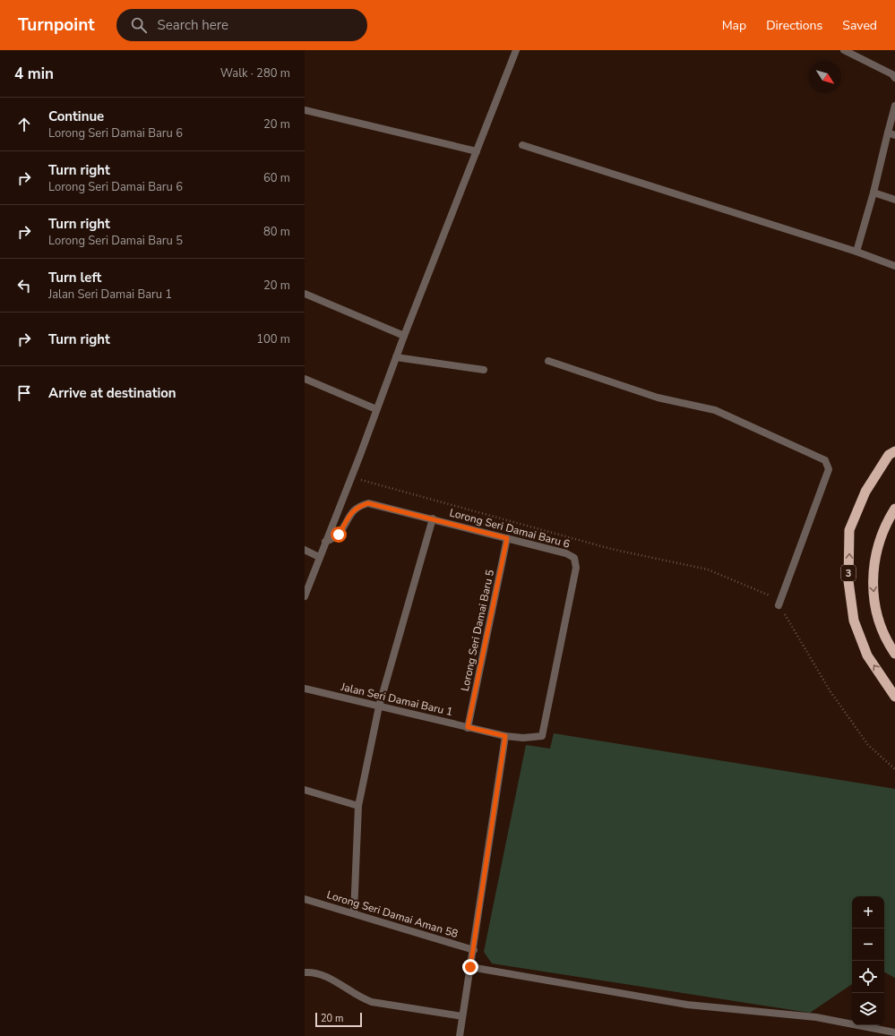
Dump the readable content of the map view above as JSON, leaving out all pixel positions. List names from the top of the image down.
{
  "streets": {
    "highway": ["3"],
    "street": [
      "Lorong Seri Damai Baru 6",
      "Lorong Seri Damai Baru 5",
      "Jalan Seri Damai Baru 1",
      "Lorong Seri Damai Aman 58"
    ]
  },
  "crossings": [
    ["Lorong Seri Damai Baru 6", "Lorong Seri Damai Baru 5"],
    ["Lorong Seri Damai Baru 6", "Jalan Seri Damai Baru 1"],
    ["Lorong Seri Damai Baru 5", "Jalan Seri Damai Baru 1"]
  ],
  "scale_bar": "20 m",
  "north": "bottom right",
  "page": {
    "header": "Turnpoint",
    "search": "Search here",
    "nav": ["Map", "Directions", "Saved"],
    "heading": ["4 min", "Walk · 280 m"],
    "list": [
      ["Continue", "Lorong Seri Damai Baru 6", "20 m"],
      ["Turn right", "Lorong Seri Damai Baru 6", "60 m"],
      ["Turn right", "Lorong Seri Damai Baru 5", "80 m"],
      ["Turn left", "Jalan Seri Damai Baru 1", "20 m"],
      ["Turn right", "100 m"],
      "Arrive at destination"
    ],
    "map_buttons": ["+", "−"],
    "scale": "20 m"
  }
}
